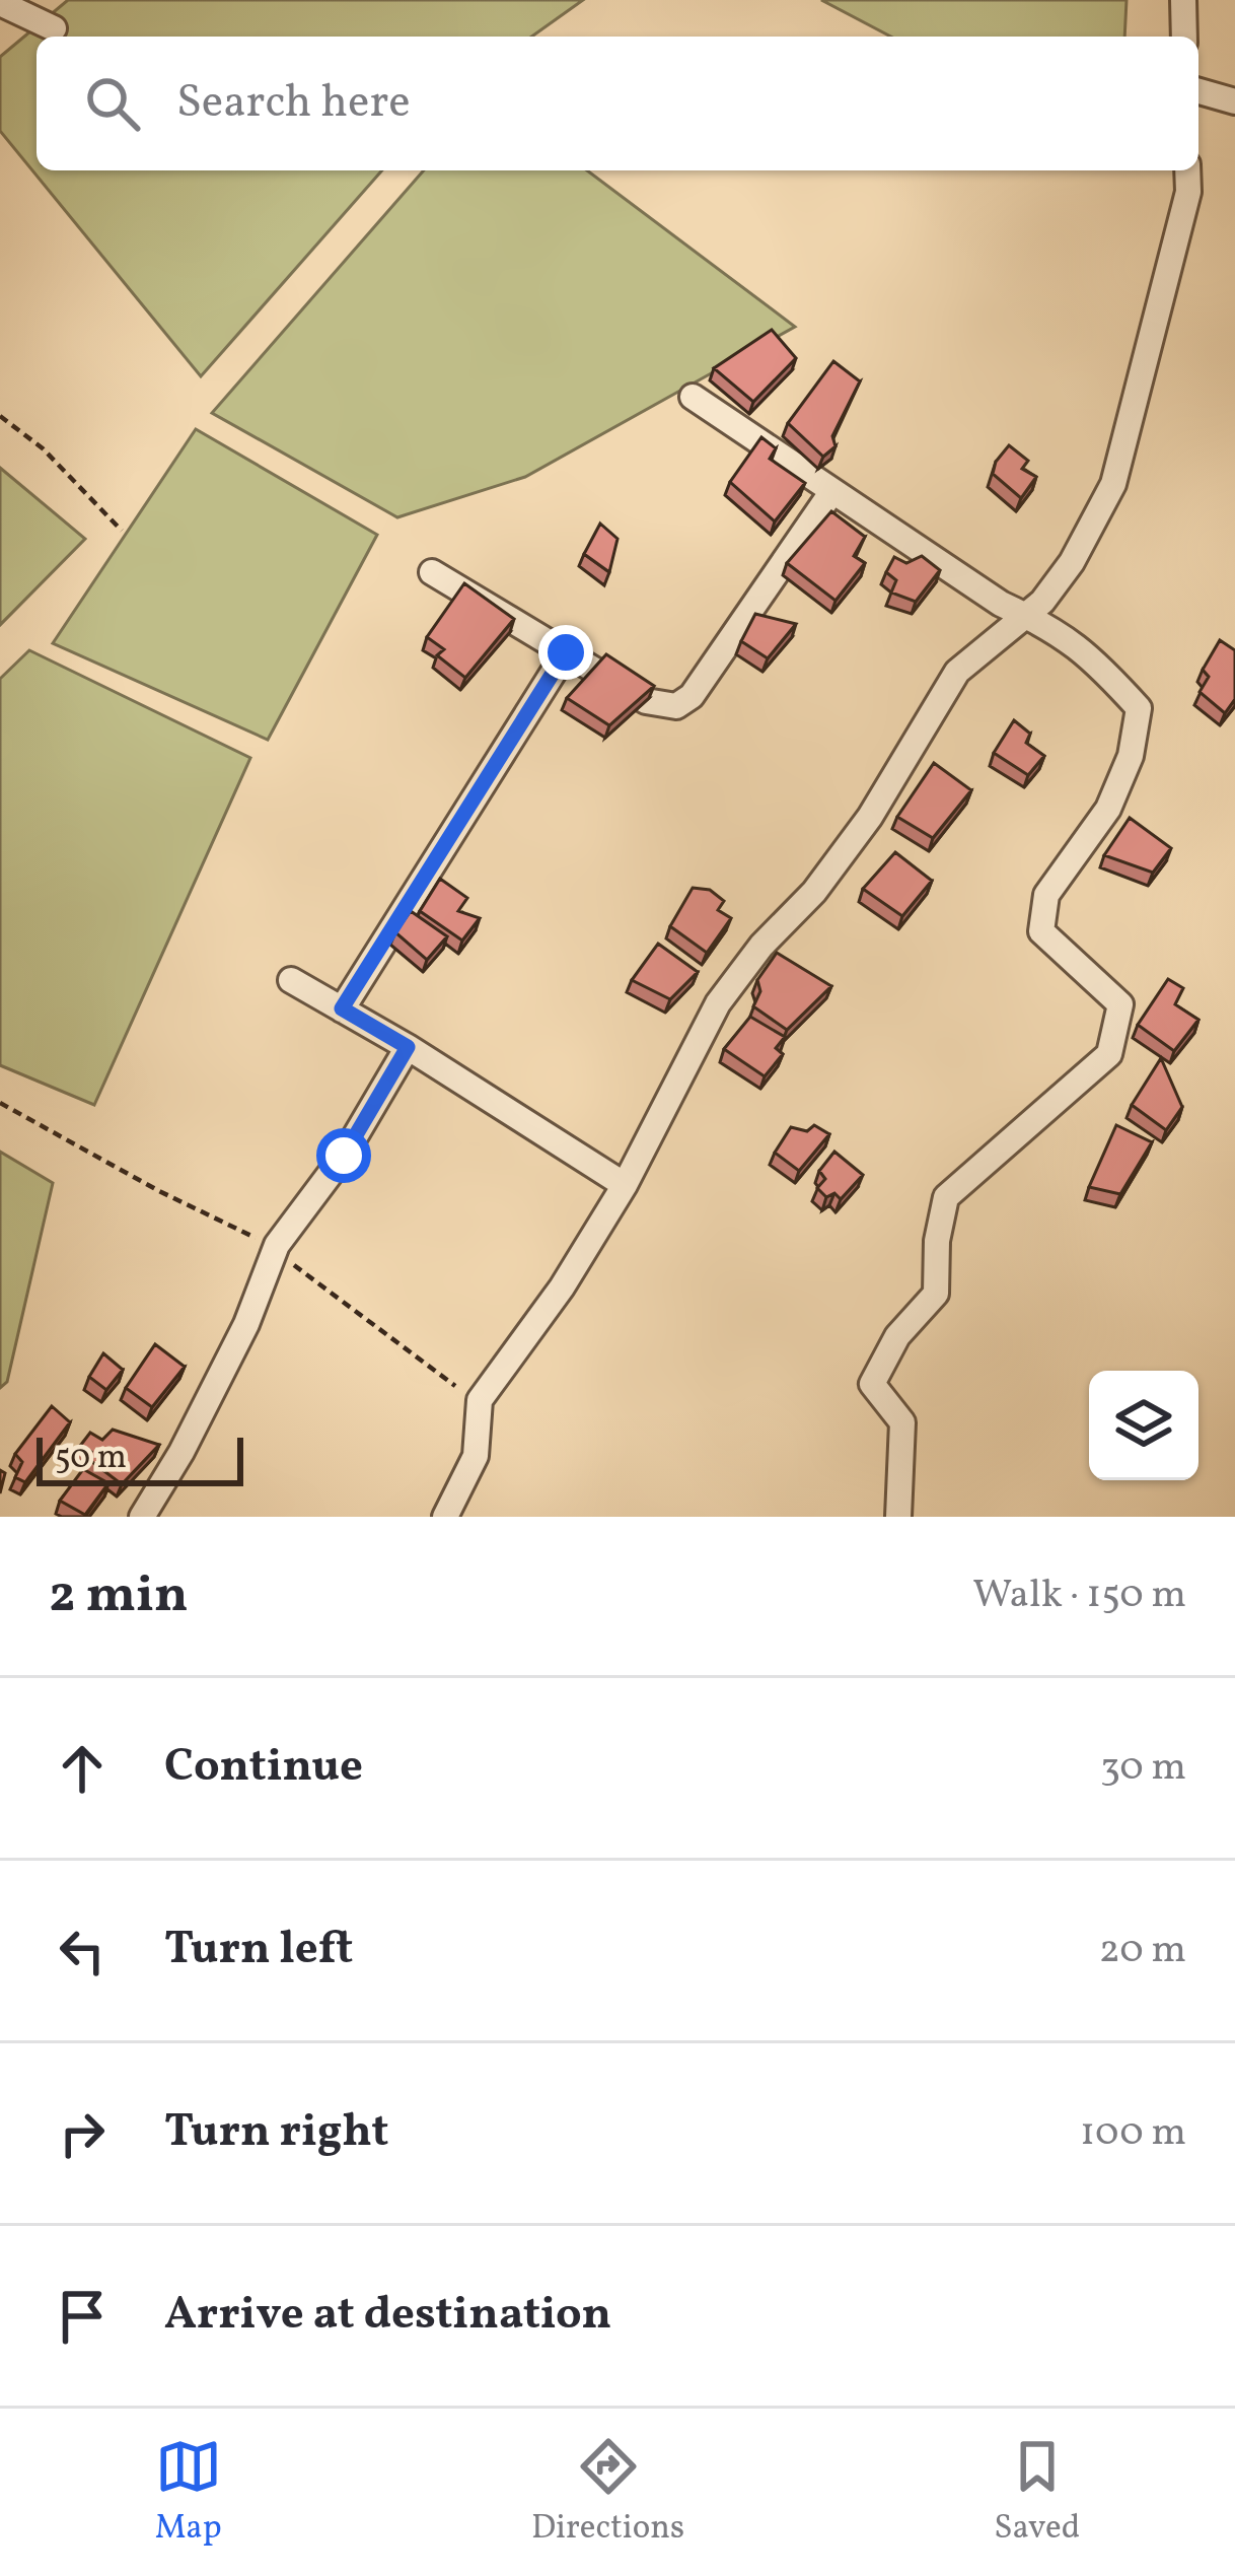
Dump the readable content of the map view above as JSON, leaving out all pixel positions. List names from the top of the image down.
{
  "scale_bar": "50 m",
  "page": {
    "search": "Search here",
    "scale": "50 m",
    "heading": ["2 min", "Walk · 150 m"],
    "list": [
      ["Continue", "30 m"],
      ["Turn left", "20 m"],
      ["Turn right", "100 m"],
      "Arrive at destination"
    ],
    "nav": ["Map", "Directions", "Saved"]
  }
}
